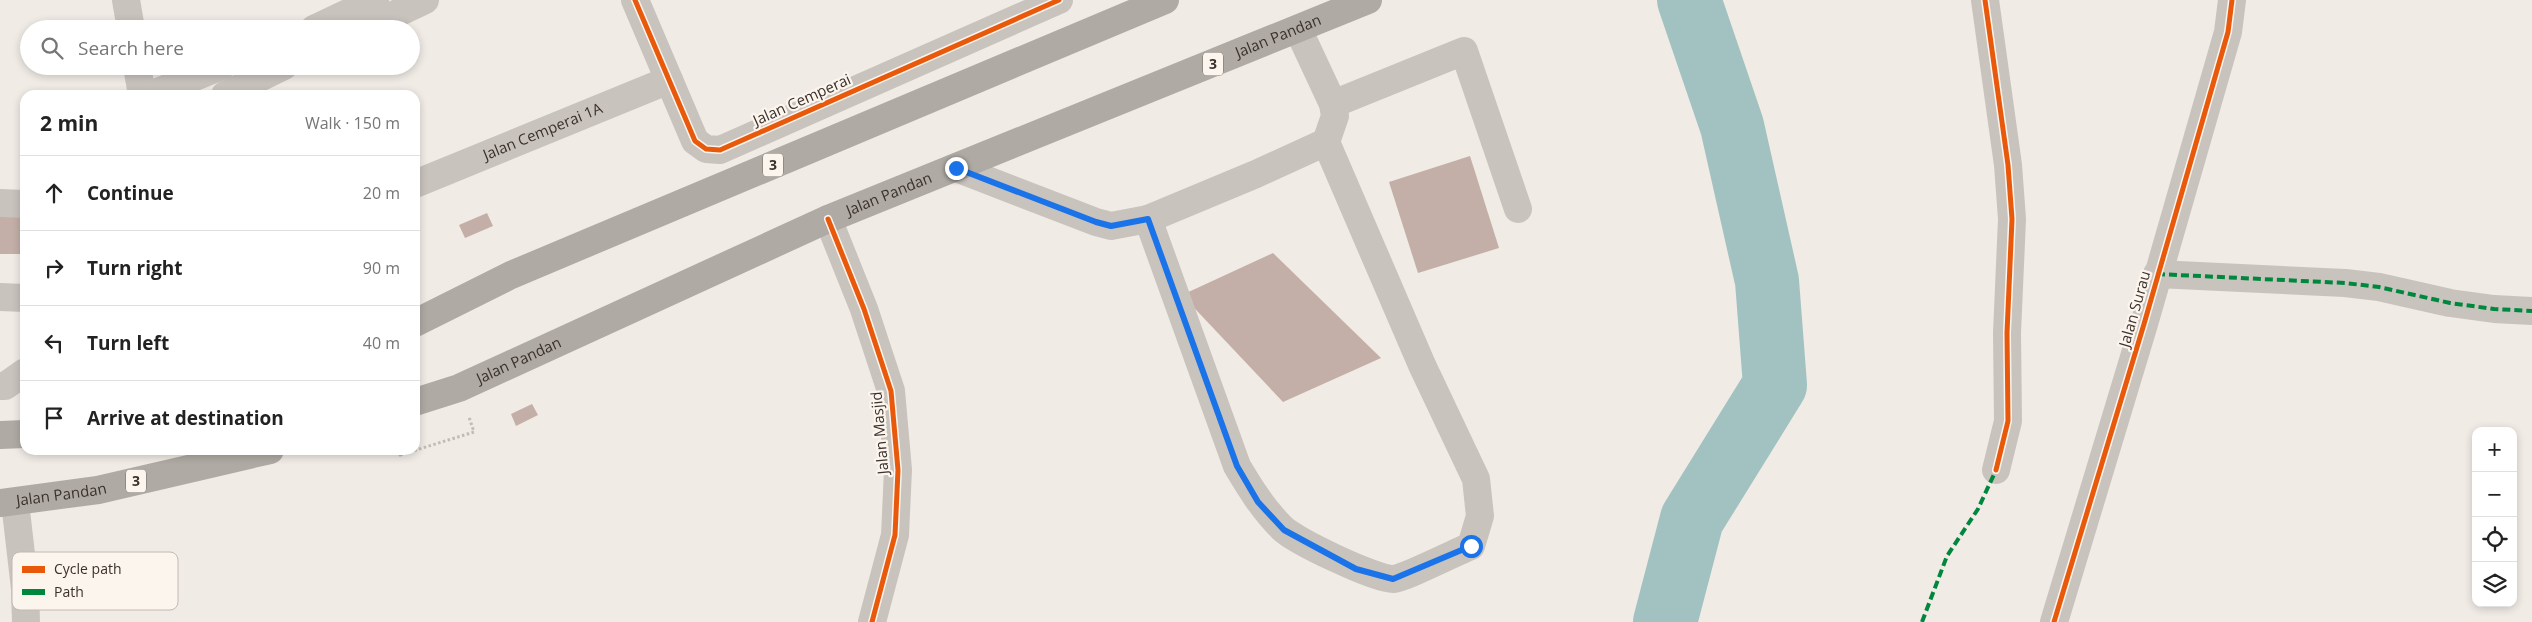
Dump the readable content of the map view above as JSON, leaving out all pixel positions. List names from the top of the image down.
{
  "streets": {
    "highway": ["Jalan Pandan", "3"],
    "street": [
      "Jalan Cemperai",
      "Jalan Cemperai 1A",
      "Jalan Surau",
      "Jalan Masjid"
    ]
  },
  "crossings": [
    ["Jalan Pandan", "Jalan Masjid"],
    ["Jalan Cemperai", "Jalan Cemperai 1A"]
  ],
  "legend": ["Cycle path", "Path"],
  "page": {
    "search": "Search here",
    "heading": ["2 min", "Walk · 150 m"],
    "list": [
      ["Continue", "20 m"],
      ["Turn right", "90 m"],
      ["Turn left", "40 m"],
      "Arrive at destination"
    ],
    "map_buttons": ["+", "−"]
  }
}
